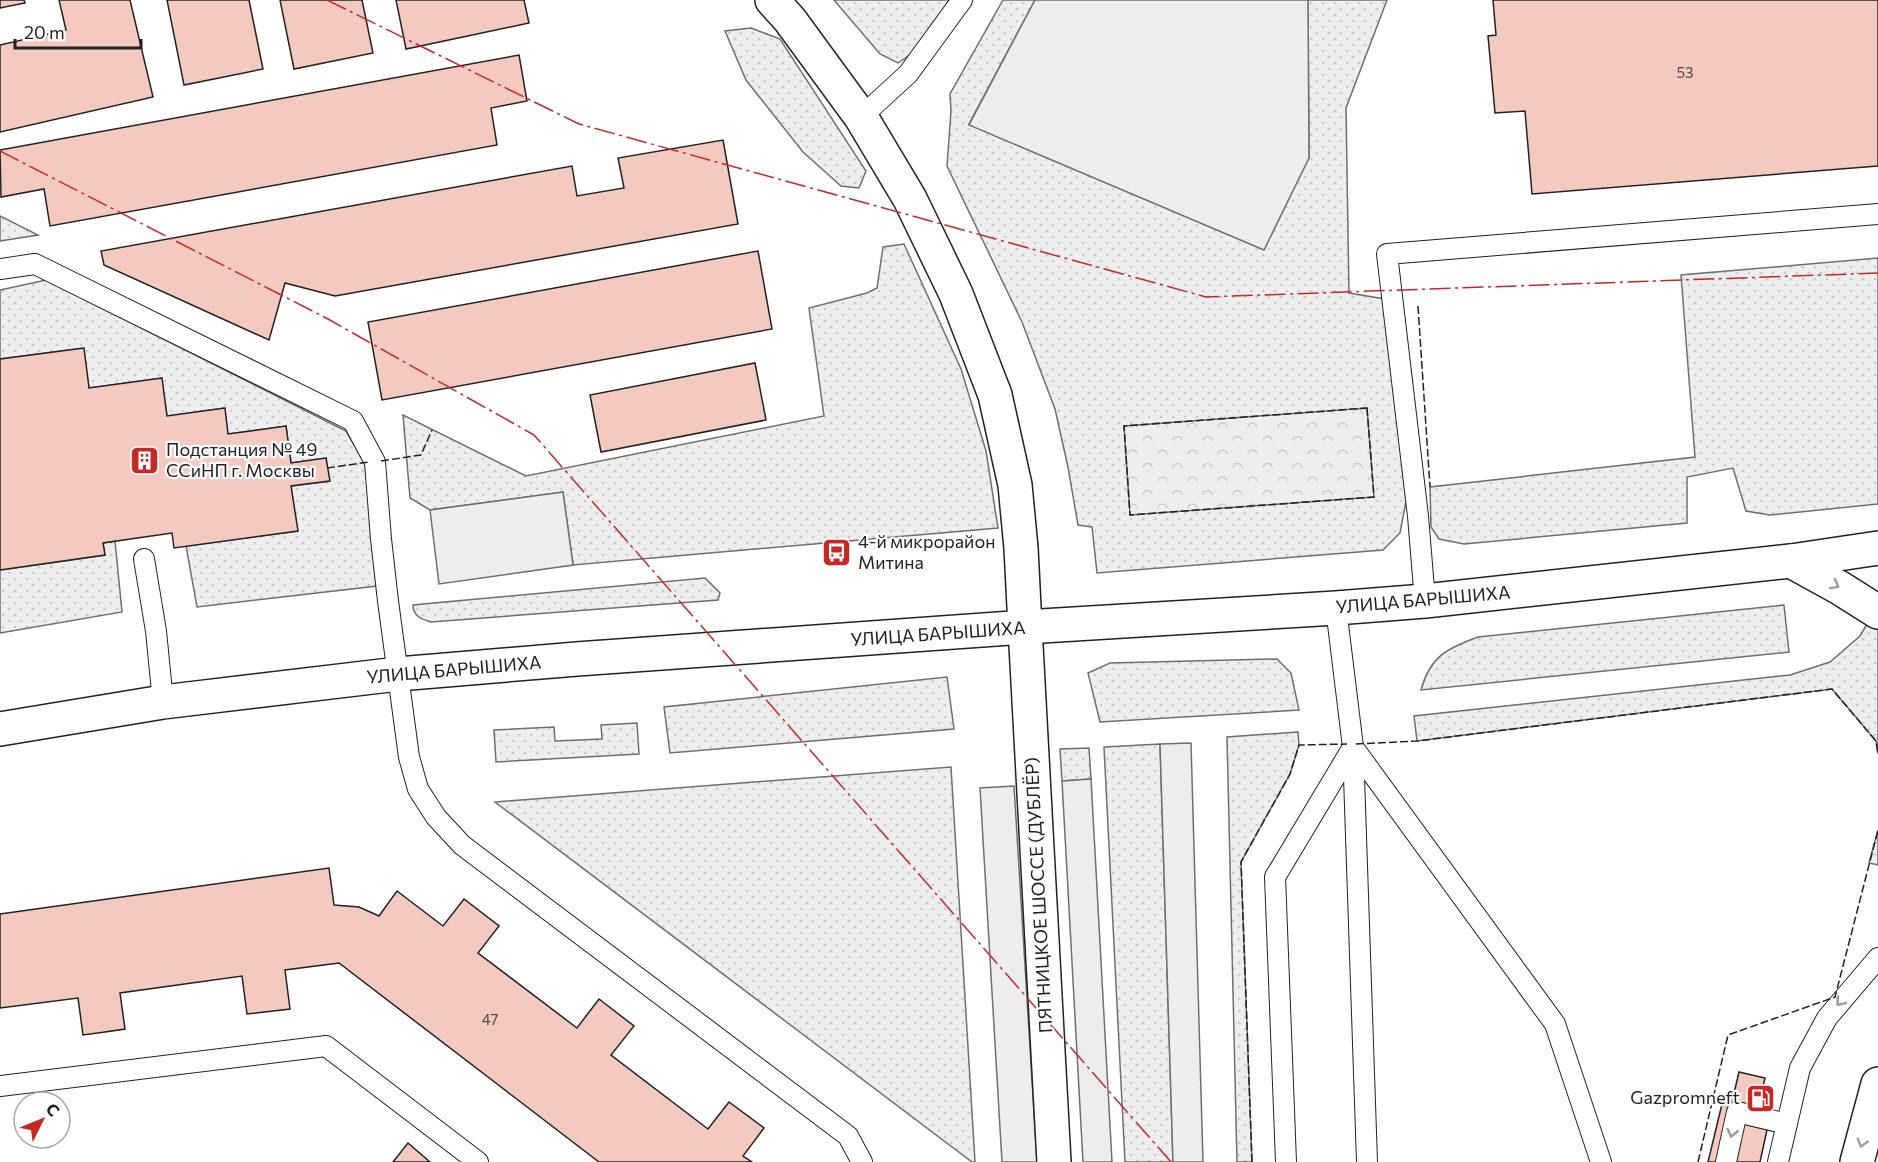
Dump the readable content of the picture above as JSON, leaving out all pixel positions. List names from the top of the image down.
{
  "streets": {
    "main road": ["УЛИЦА БАРЫШИХА", "ПЯТНИЦКОЕ ШОССЕ (ДУБЛЁР)"]
  },
  "crossings": [
    ["УЛИЦА БАРЫШИХА", "ПЯТНИЦКОЕ ШОССЕ (ДУБЛЁР)"]
  ],
  "places": {
    "building": ["Подстанция № 49 ССиНП г. Москвы"],
    "bus stop": ["4-й микрорайон Митина"],
    "fuel station": ["Gazpromneft"]
  },
  "house_numbers": ["53", "47"],
  "scale_bar": "20 m",
  "north": "top right"
}
